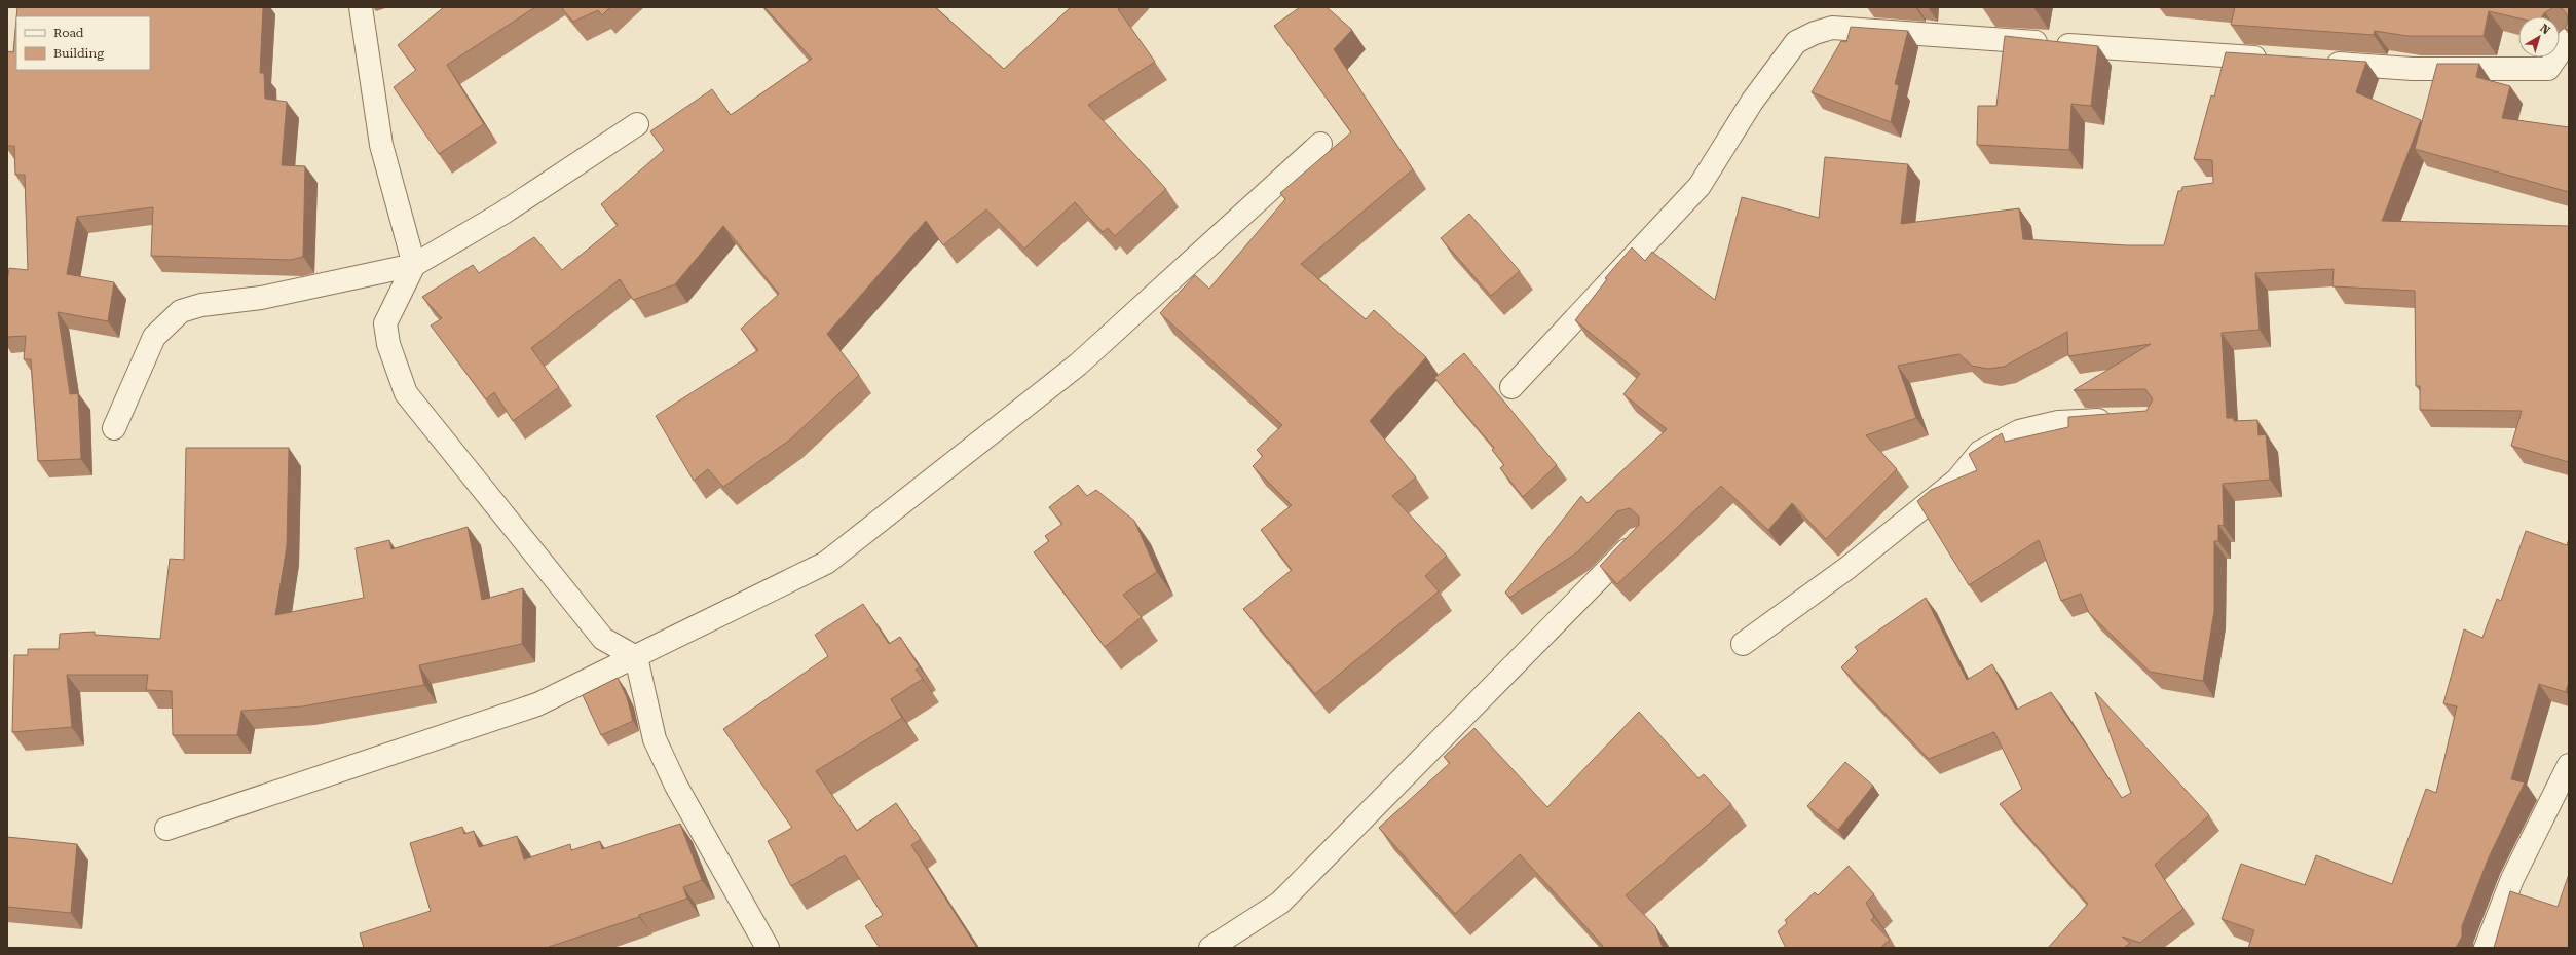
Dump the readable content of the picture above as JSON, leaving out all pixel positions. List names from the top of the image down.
{
  "legend": ["Road", "Building"],
  "north": "top right"
}
